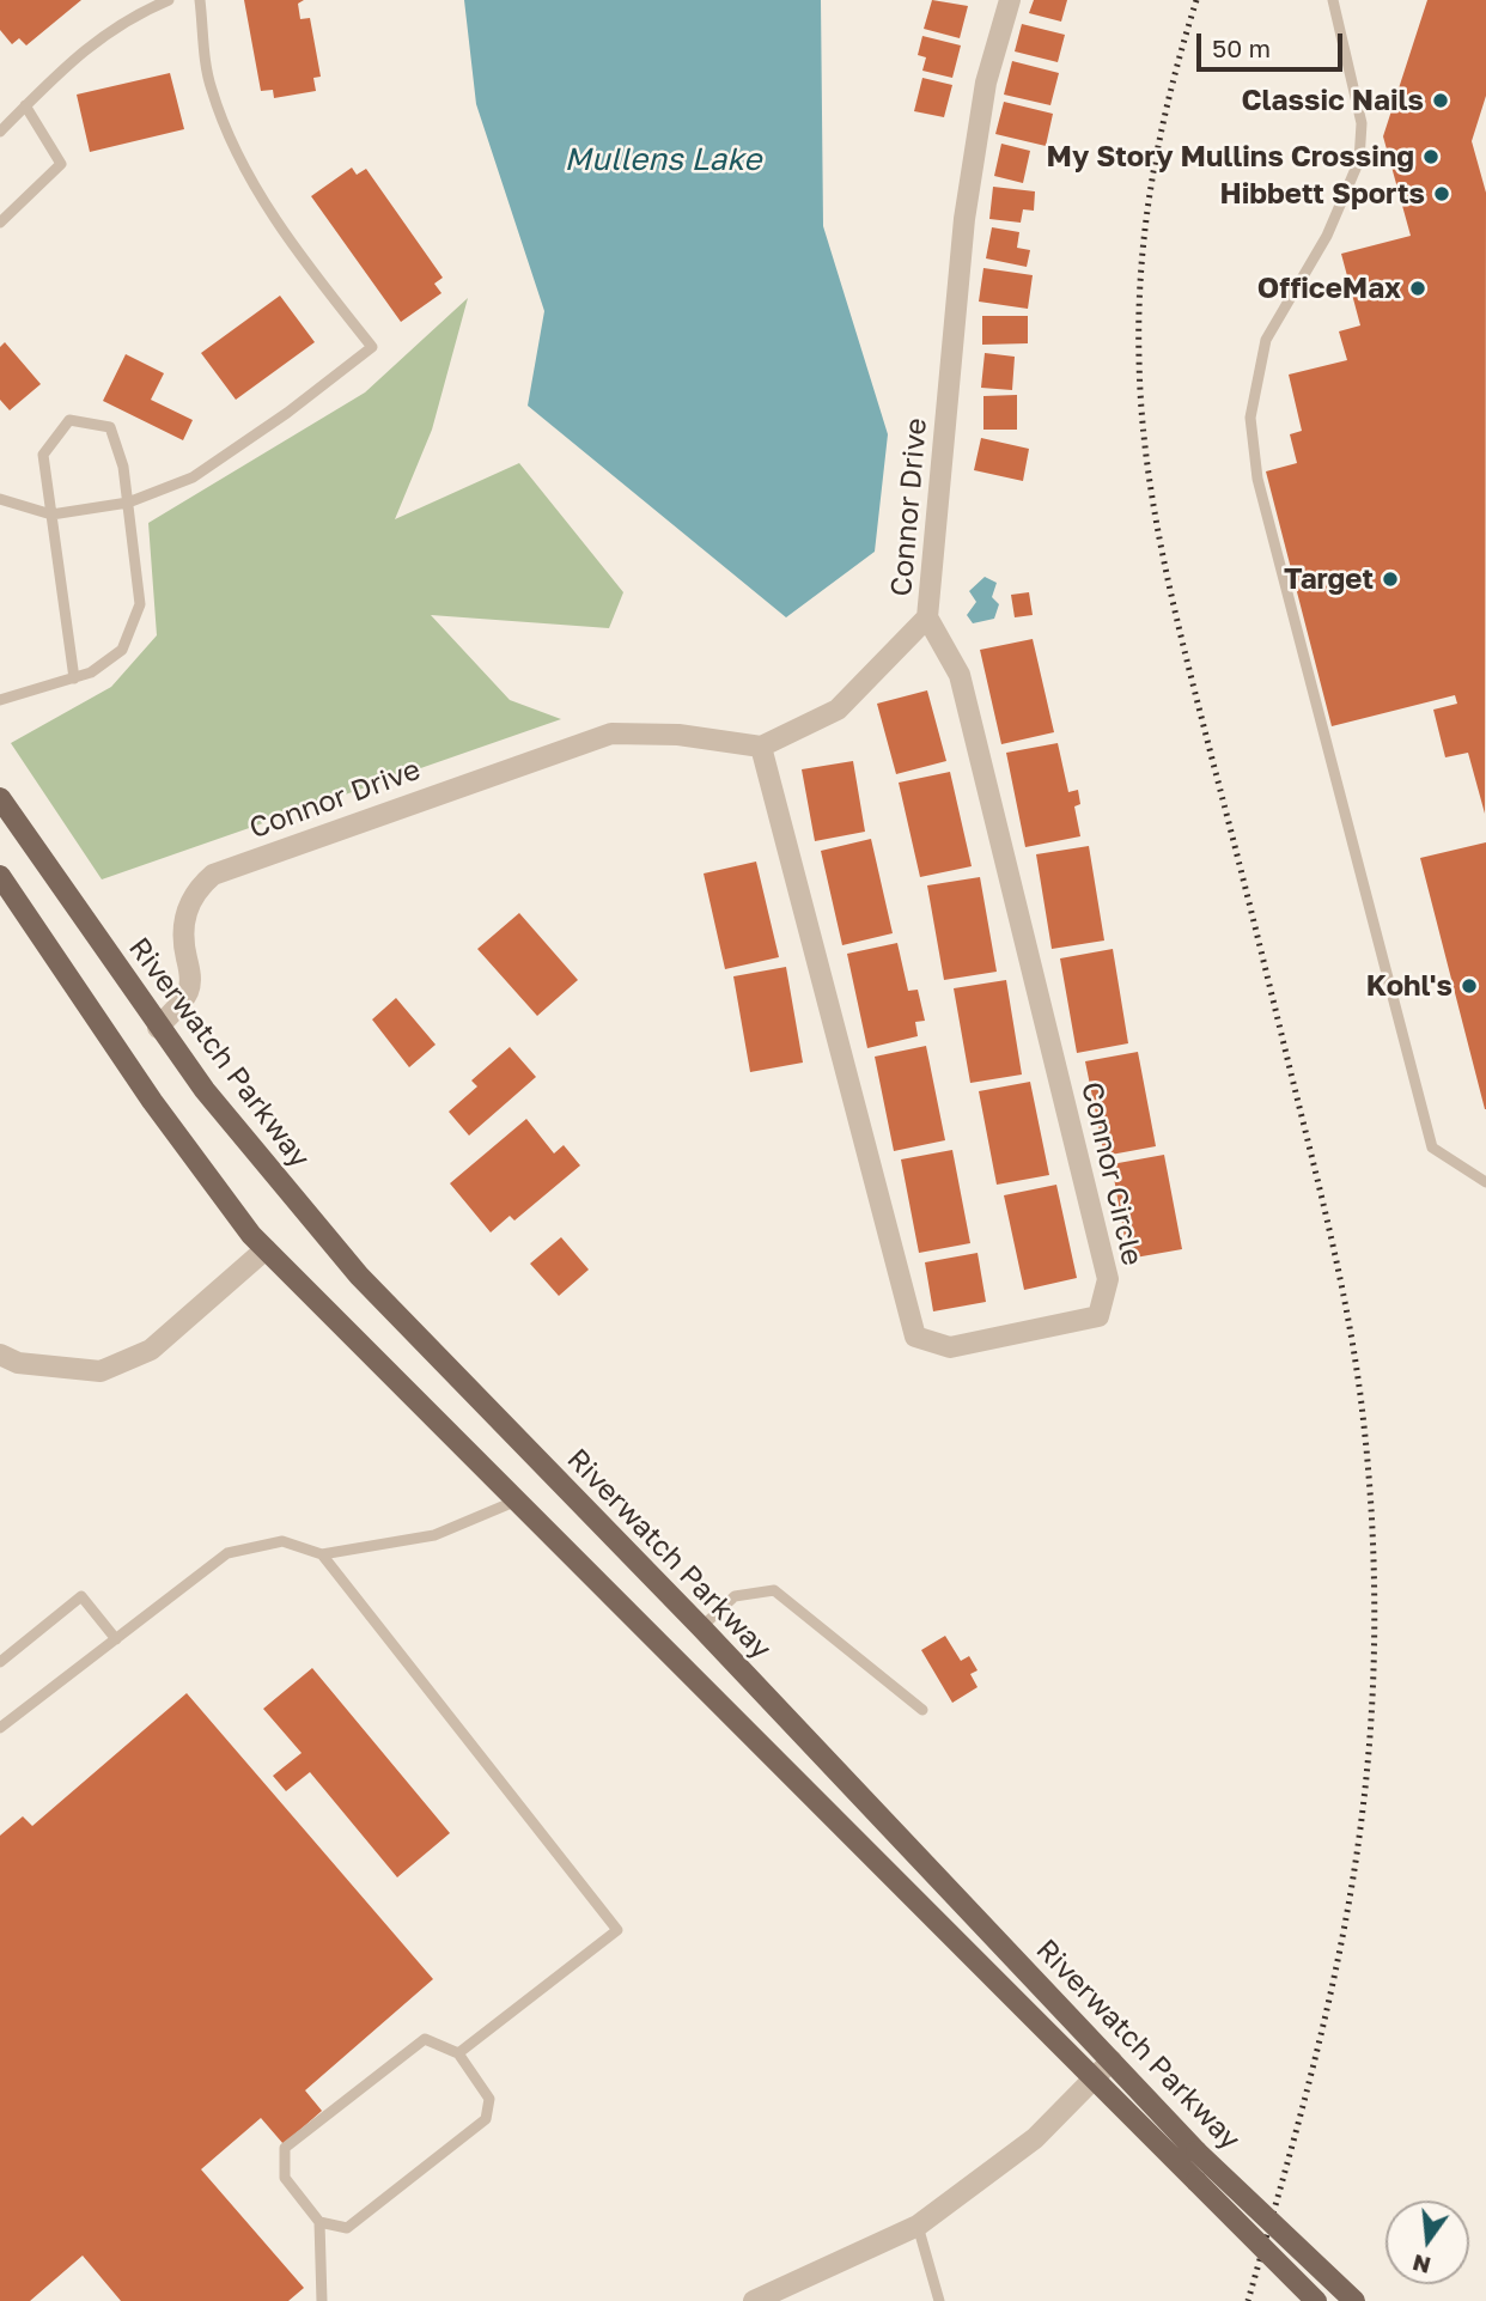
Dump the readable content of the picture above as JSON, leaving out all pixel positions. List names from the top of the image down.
{
  "streets": {
    "main road": ["Riverwatch Parkway"],
    "street": ["Connor Drive", "Connor Circle"]
  },
  "crossings": [
    ["Connor Drive", "Riverwatch Parkway"],
    ["Connor Drive", "Connor Circle"]
  ],
  "water": ["Mullens Lake"],
  "places": [
    "Classic Nails",
    "My Story Mullins Crossing",
    "Hibbett Sports",
    "OfficeMax",
    "Target",
    "Kohl's"
  ],
  "scale_bar": "50 m",
  "north": "bottom"
}
